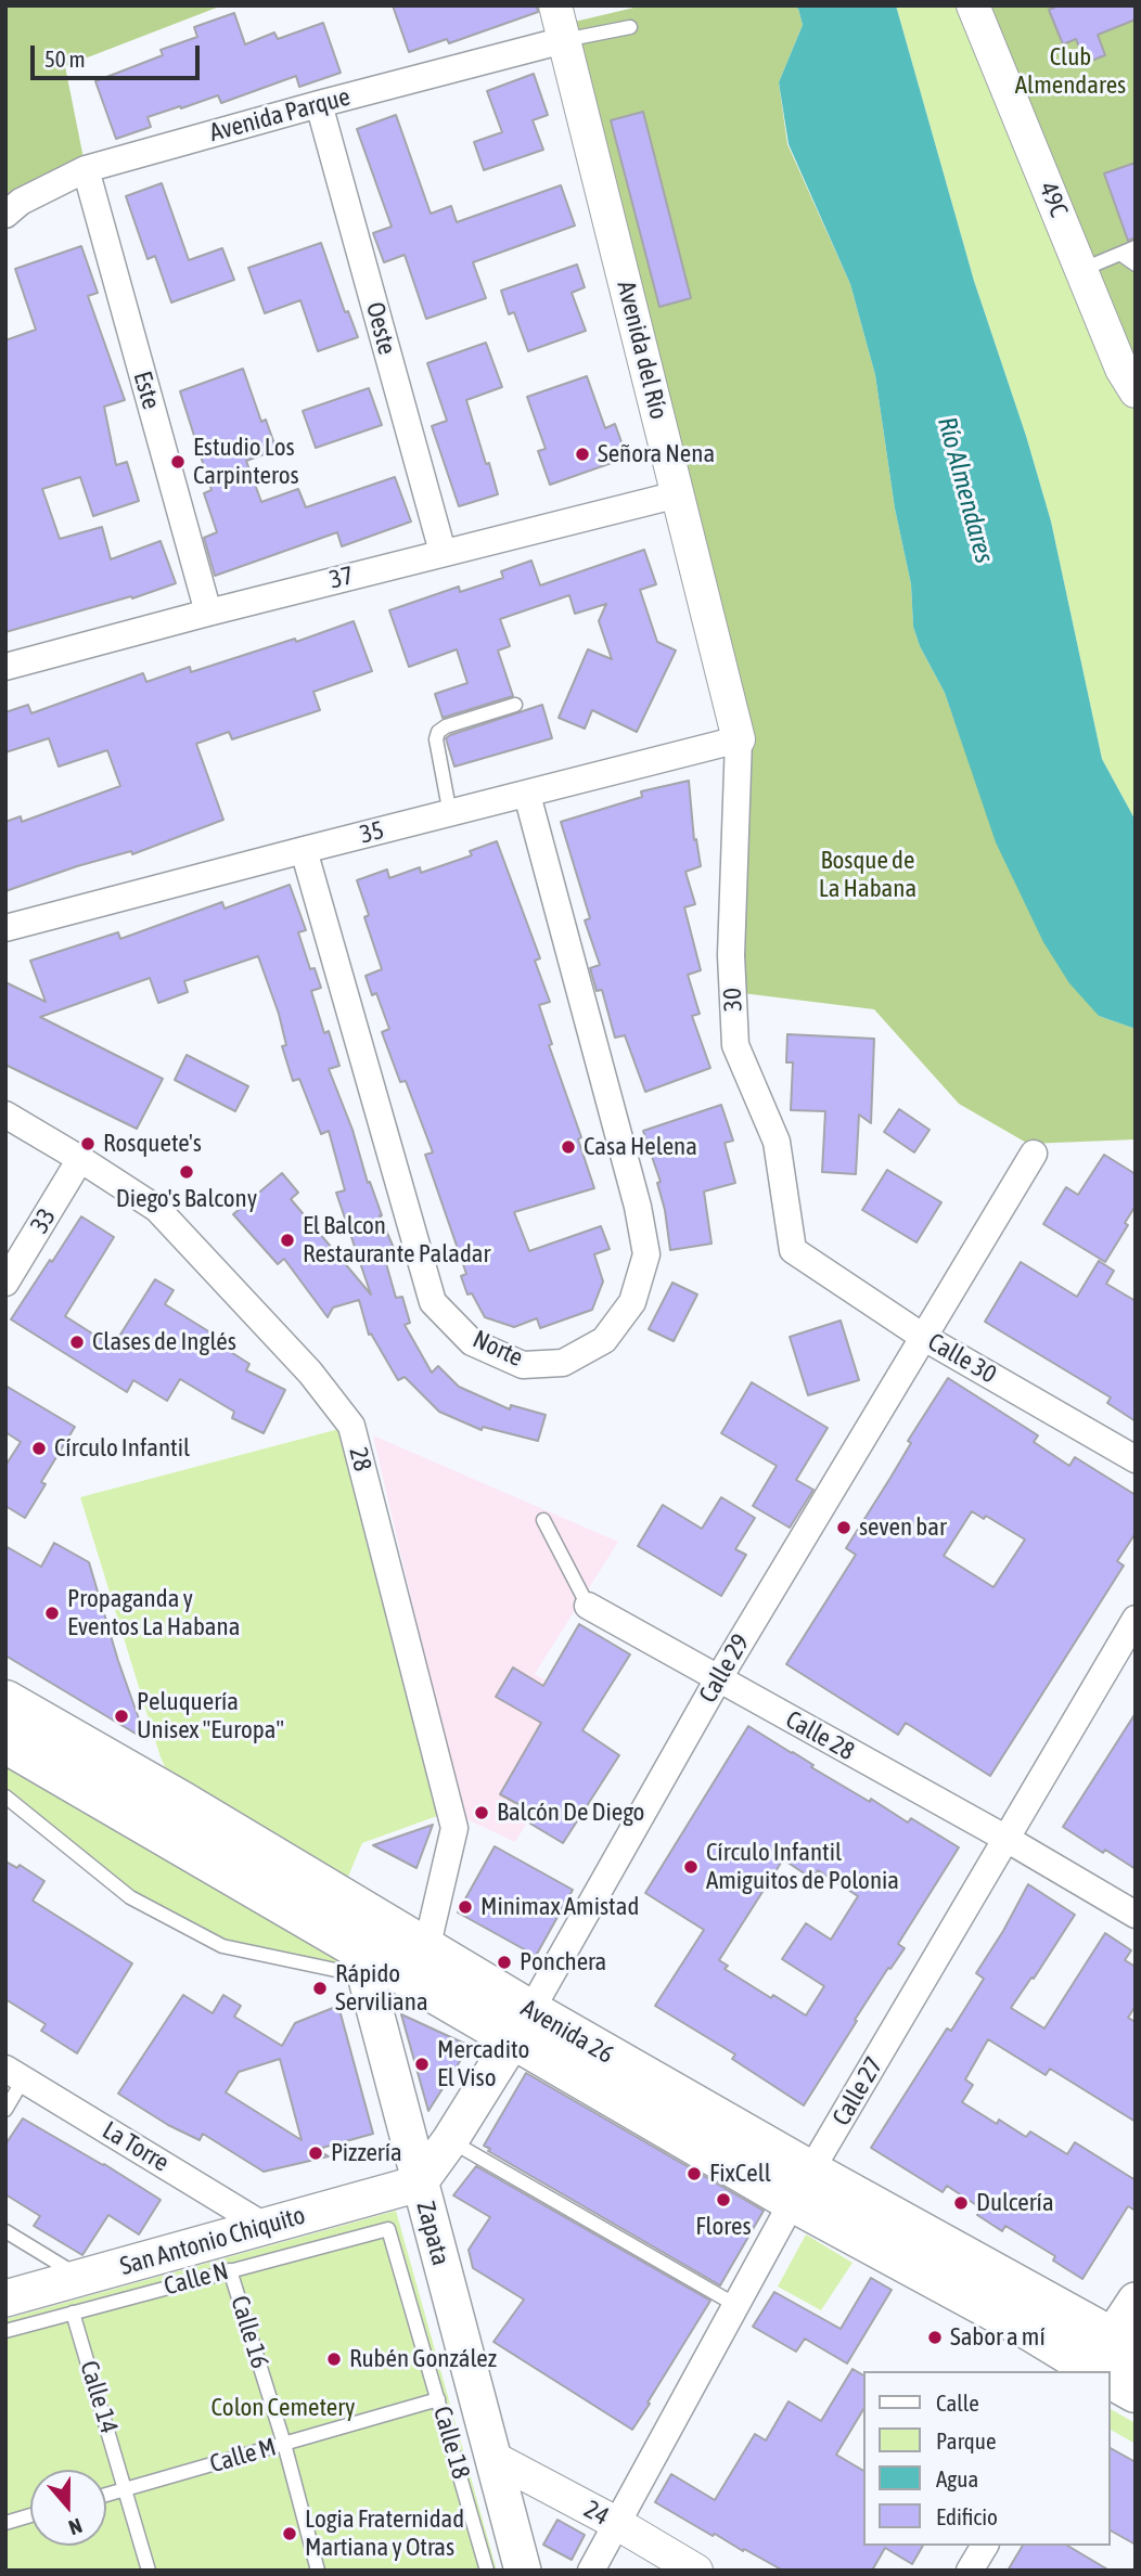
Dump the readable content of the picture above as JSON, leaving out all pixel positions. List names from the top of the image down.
{
  "streets": {
    "main road": [
      "Calle 29",
      "Avenida 26",
      "Zapata",
      "San Antonio Chiquito"
    ],
    "street": [
      "Avenida Parque",
      "49C",
      "Oeste",
      "Avenida del Río",
      "Este",
      "37",
      "35",
      "30",
      "33",
      "Norte",
      "Calle 30",
      "28",
      "Calle 28",
      "Calle 27",
      "La Torre",
      "24"
    ],
    "lane": [
      "Calle N",
      "Calle 16",
      "Calle 14",
      "Calle 18",
      "Calle M"
    ]
  },
  "crossings": [
    ["Avenida Parque", "Oeste"],
    ["Avenida Parque", "Avenida del Río"],
    ["Avenida Parque", "Este"],
    ["Oeste", "37"],
    ["Avenida del Río", "37"],
    ["Avenida del Río", "35"],
    ["Avenida del Río", "30"],
    ["Este", "37"],
    ["35", "30"],
    ["35", "Norte"],
    ["30", "Calle 30"],
    ["33", "28"],
    ["Calle 30", "Calle 29"],
    ["28", "Avenida 26"],
    ["Calle 29", "Calle 28"],
    ["Calle 29", "Avenida 26"],
    ["Calle 29", "Zapata"],
    ["Calle 29", "San Antonio Chiquito"],
    ["Calle 28", "Calle 27"],
    ["Avenida 26", "Calle 27"],
    ["Avenida 26", "Zapata"],
    ["Calle 27", "24"],
    ["La Torre", "San Antonio Chiquito"],
    ["Zapata", "San Antonio Chiquito"],
    ["Zapata", "24"],
    ["Calle N", "Calle 16"],
    ["Calle N", "Calle 14"],
    ["Calle N", "Calle 18"],
    ["Calle 16", "Calle M"],
    ["Calle 14", "Calle M"],
    ["Calle 18", "Calle M"]
  ],
  "water": ["Río Almendares"],
  "parks": ["Club Almendares", "Bosque de La Habana", "Colon Cemetery"],
  "places": [
    "Señora Nena",
    "Estudio Los Carpinteros",
    "Rosquete's",
    "Casa Helena",
    "Diego's Balcony",
    "El Balcon Restaurante Paladar",
    "Clases de Inglés",
    "Círculo Infantil",
    "seven bar",
    "Propaganda y Eventos La Habana",
    "Peluquería Unisex \"Europa\"",
    "Balcón De Diego",
    "Círculo Infantil Amiguitos de Polonia",
    "Minimax Amistad",
    "Ponchera",
    "Rápido Serviliana",
    "Mercadito El Viso",
    "Pizzería",
    "FixCell",
    "Flores",
    "Dulcería",
    "Sabor a mí",
    "Rubén González",
    "Logia Fraternidad Martiana y Otras"
  ],
  "legend": [
    "Calle",
    "Parque",
    "Agua",
    "Edificio"
  ],
  "scale_bar": "50 m",
  "north": "bottom"
}
